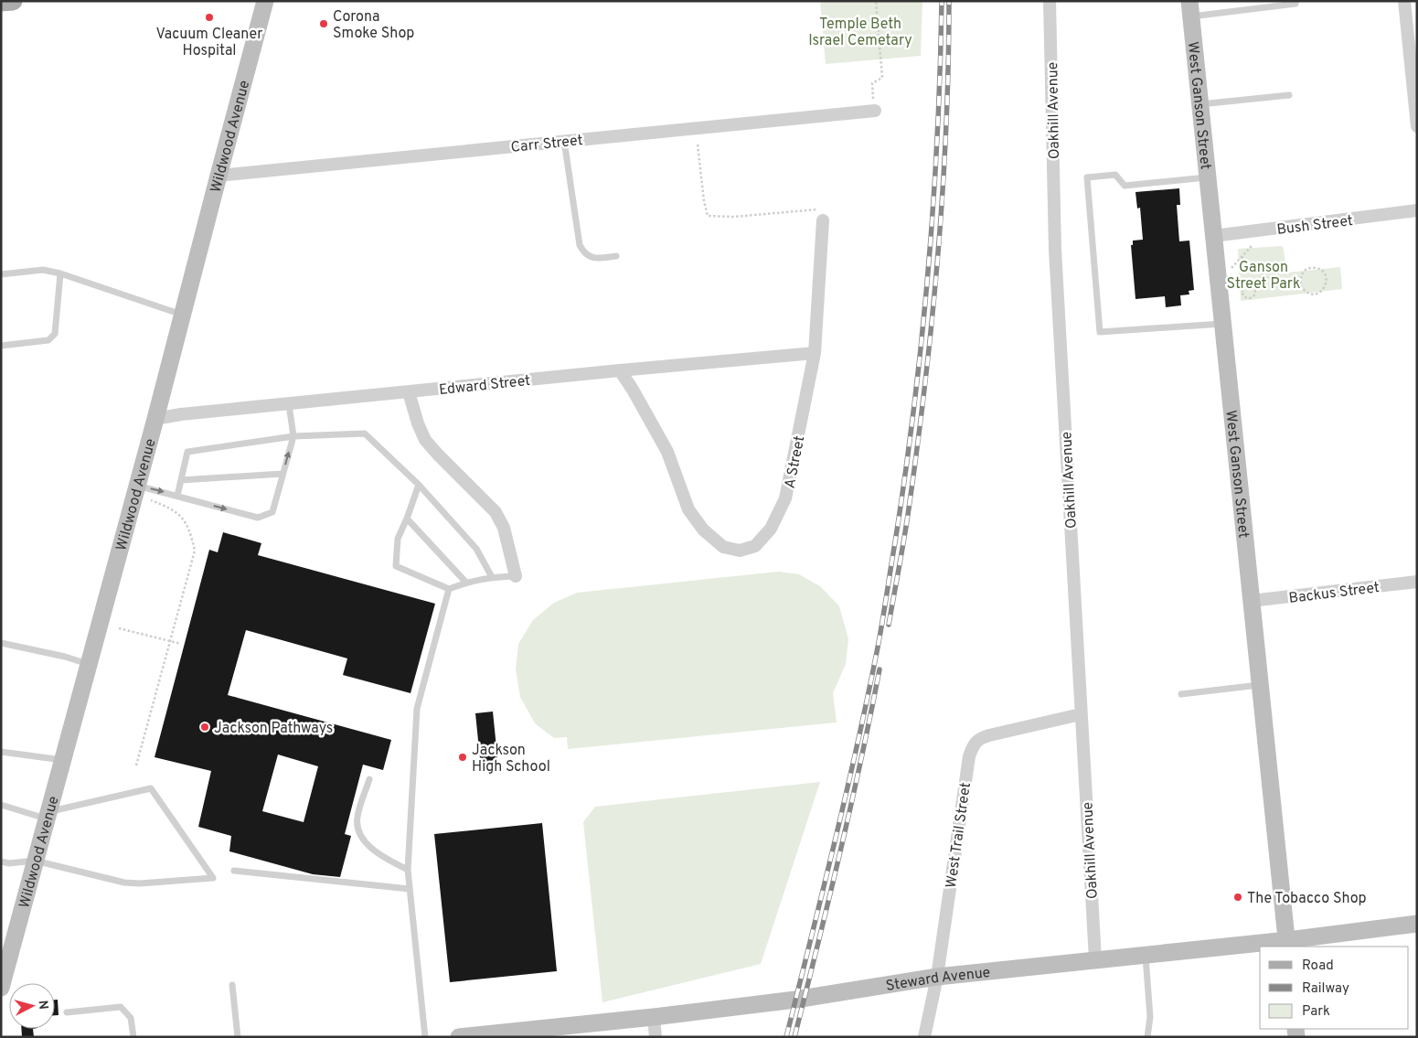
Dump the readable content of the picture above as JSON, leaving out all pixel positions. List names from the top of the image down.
{
  "streets": {
    "street": [
      "West Ganson Street",
      "Oakhill Avenue",
      "Wildwood Avenue",
      "Carr Street",
      "Bush Street",
      "Edward Street",
      "A Street",
      "Backus Street",
      "West Trail Street",
      "Steward Avenue"
    ]
  },
  "crossings": [
    ["West Ganson Street", "Bush Street"],
    ["West Ganson Street", "Backus Street"],
    ["West Ganson Street", "Steward Avenue"],
    ["Oakhill Avenue", "West Trail Street"],
    ["Oakhill Avenue", "Steward Avenue"],
    ["Wildwood Avenue", "Carr Street"],
    ["Wildwood Avenue", "Edward Street"],
    ["Edward Street", "A Street"],
    ["West Trail Street", "Steward Avenue"]
  ],
  "parks": ["Temple Beth Israel Cemetary", "Ganson Street Park"],
  "places": [
    "Vacuum Cleaner Hospital",
    "Corona Smoke Shop",
    "Jackson Pathways",
    "Jackson High School",
    "The Tobacco Shop"
  ],
  "legend": ["Road", "Railway", "Park"],
  "north": "right"
}
